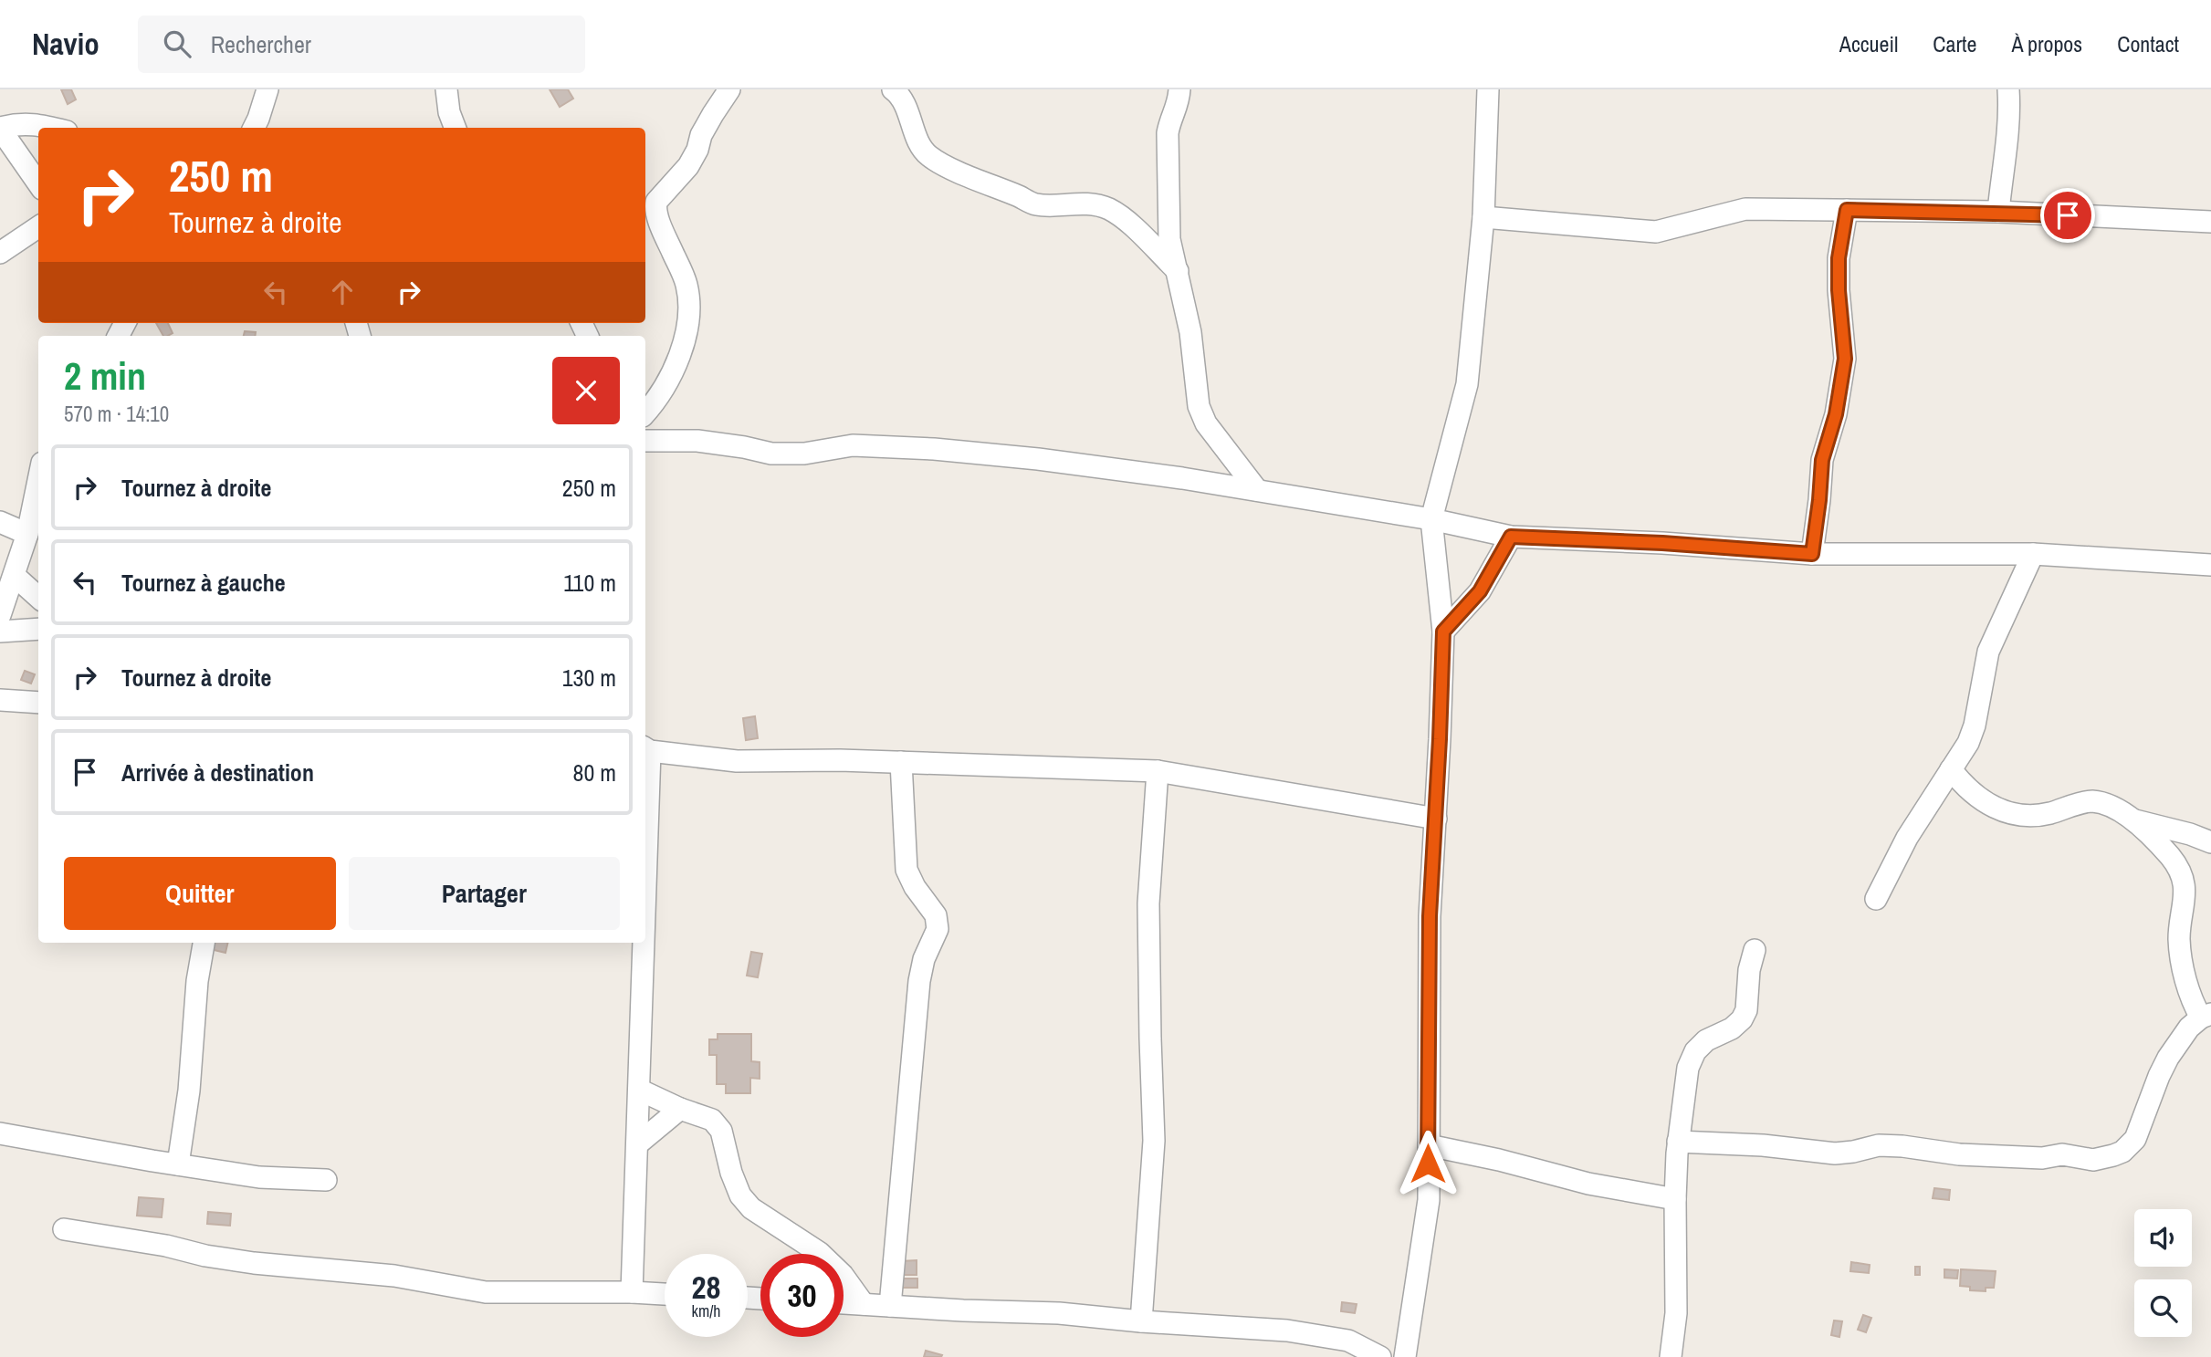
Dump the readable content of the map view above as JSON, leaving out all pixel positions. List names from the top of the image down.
{
  "page": {
    "header": "Navio",
    "search": "Rechercher",
    "nav": [
      "Accueil",
      "Carte",
      "À propos",
      "Contact"
    ],
    "turn": ["250 m", "Tournez à droite"],
    "heading": ["2 min", "570 m · 14:10"],
    "list": [
      {
        "name": "Tournez à droite",
        "value": "250 m"
      },
      {
        "name": "Tournez à gauche",
        "value": "110 m"
      },
      {
        "name": "Tournez à droite",
        "value": "130 m"
      },
      {
        "name": "Arrivée à destination",
        "value": "80 m"
      }
    ],
    "buttons": ["Quitter", "Partager"],
    "speed": "28 km/h",
    "limit": "30"
  }
}
